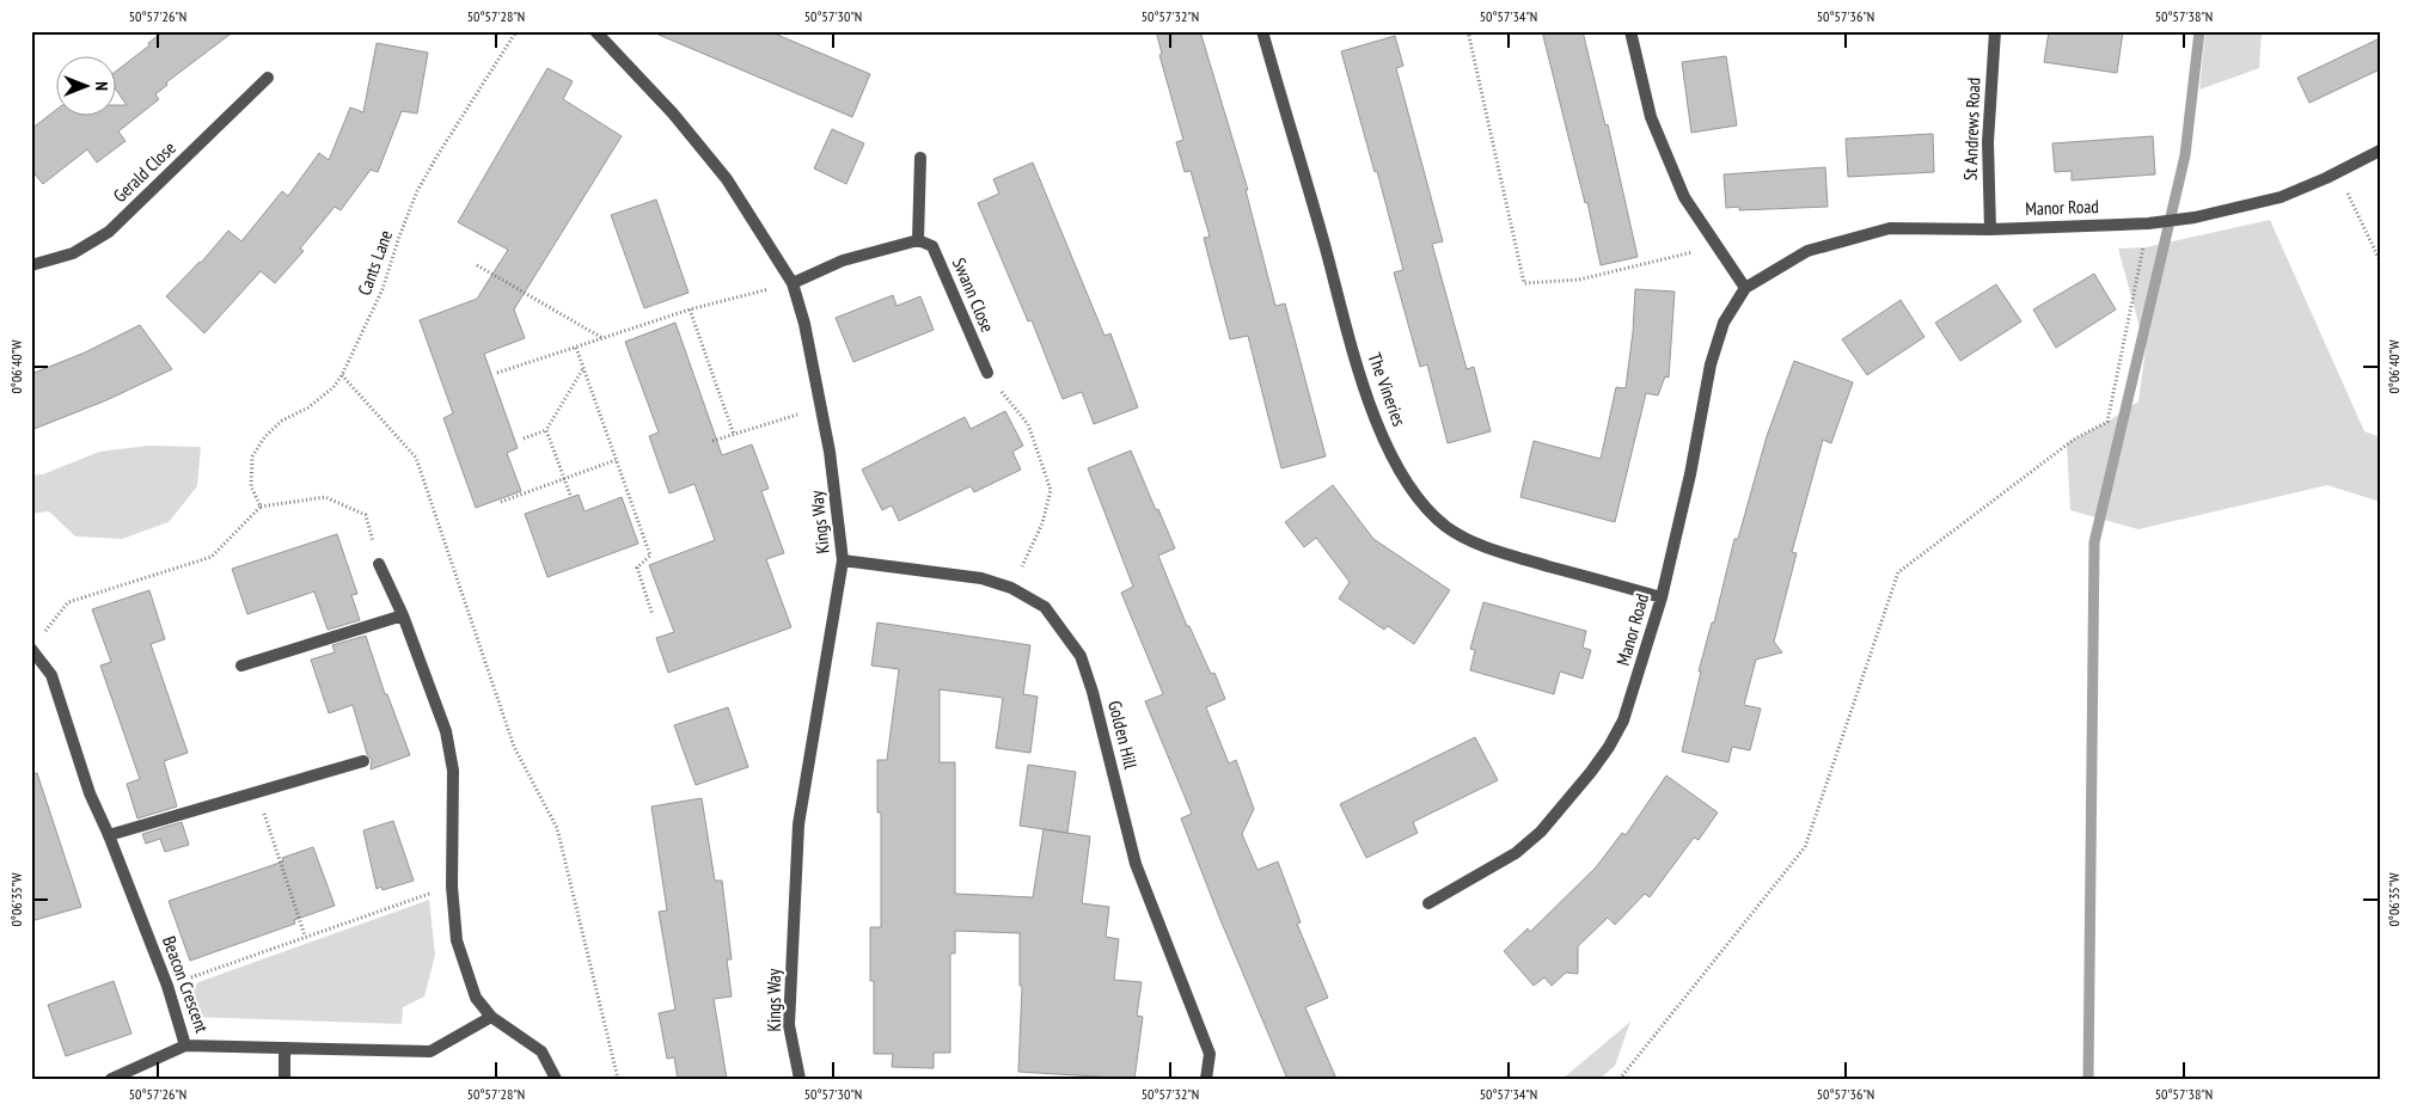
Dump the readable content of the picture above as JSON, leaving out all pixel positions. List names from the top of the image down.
{
  "streets": {
    "street": [
      "St Andrews Road",
      "Gerald Close",
      "Manor Road",
      "Swann Close",
      "The Vineries",
      "Kings Way",
      "Golden Hill",
      "Beacon Crescent"
    ],
    "path": ["Cants Lane"]
  },
  "crossings": [
    ["St Andrews Road", "Manor Road"],
    ["Manor Road", "The Vineries"],
    ["Kings Way", "Golden Hill"]
  ],
  "north": "right",
  "coordinates": [
    "50°57'26\"N",
    "50°57'28\"N",
    "50°57'30\"N",
    "50°57'32\"N",
    "50°57'34\"N",
    "50°57'36\"N",
    "50°57'38\"N",
    "0°06'40\"W",
    "0°06'35\"W"
  ]
}
